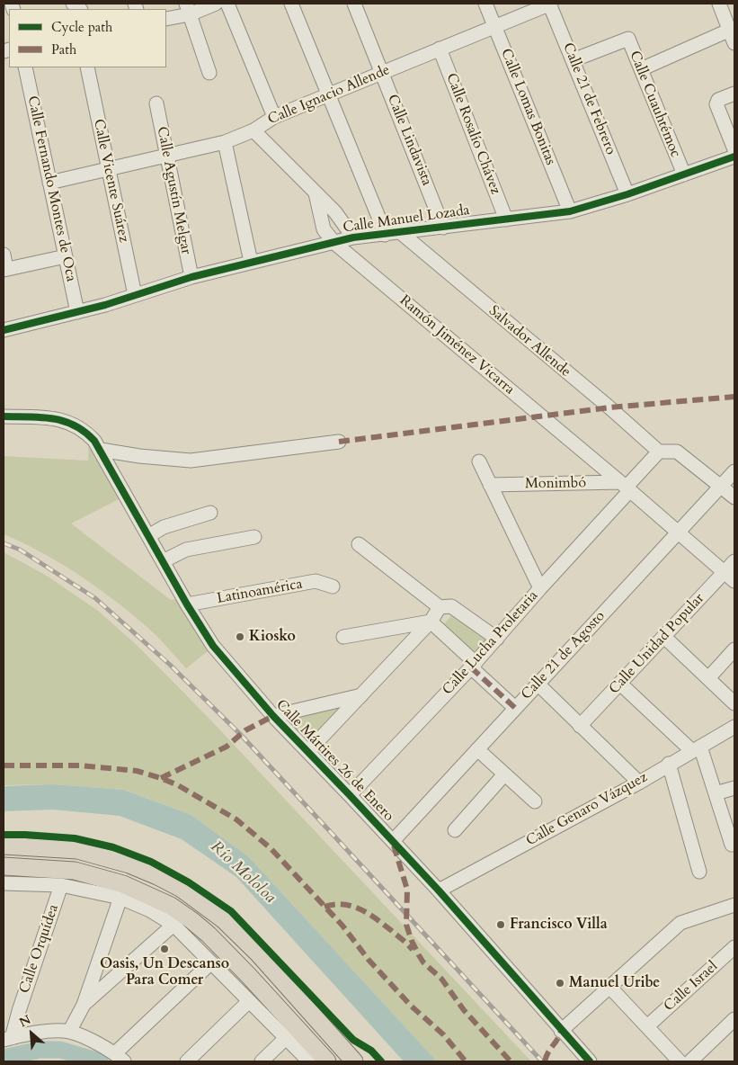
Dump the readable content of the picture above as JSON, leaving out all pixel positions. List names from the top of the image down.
{
  "streets": {
    "street": [
      "Calle Ignacio Allende",
      "Calle 21 de Febrero",
      "Calle Cuauhtémoc",
      "Calle Lomas Bonitas",
      "Calle Rosalío Chávez",
      "Calle Lindavista",
      "Calle Vicente Suárez",
      "Calle Fernando Montes de Oca",
      "Calle Agustín Melgar",
      "Calle Manuel Lozada",
      "Salvador Allende",
      "Ramón Jiménez Vicarra",
      "Monimbó",
      "Latinoamérica",
      "Calle Lucha Proletaria",
      "Calle Unidad Popular",
      "Calle 21 de Agosto",
      "Calle Mártires 26 de Enero",
      "Calle Genaro Vázquez",
      "Calle Orquídea",
      "Calle Israel"
    ]
  },
  "crossings": [
    ["Calle Ignacio Allende", "Calle 21 de Febrero"],
    ["Calle Ignacio Allende", "Calle Lomas Bonitas"],
    ["Calle Ignacio Allende", "Calle Rosalío Chávez"],
    ["Calle Ignacio Allende", "Calle Lindavista"],
    ["Calle Ignacio Allende", "Calle Vicente Suárez"],
    ["Calle Ignacio Allende", "Calle Fernando Montes de Oca"],
    ["Calle Ignacio Allende", "Calle Agustín Melgar"],
    ["Calle 21 de Febrero", "Calle Cuauhtémoc"],
    ["Calle 21 de Febrero", "Calle Manuel Lozada"],
    ["Calle Cuauhtémoc", "Calle Manuel Lozada"],
    ["Calle Lomas Bonitas", "Calle Manuel Lozada"],
    ["Calle Rosalío Chávez", "Calle Manuel Lozada"],
    ["Calle Lindavista", "Calle Manuel Lozada"],
    ["Calle Vicente Suárez", "Calle Manuel Lozada"],
    ["Calle Fernando Montes de Oca", "Calle Manuel Lozada"],
    ["Calle Agustín Melgar", "Calle Manuel Lozada"],
    ["Calle Manuel Lozada", "Salvador Allende"],
    ["Calle Manuel Lozada", "Ramón Jiménez Vicarra"],
    ["Salvador Allende", "Calle Lucha Proletaria"],
    ["Ramón Jiménez Vicarra", "Monimbó"],
    ["Ramón Jiménez Vicarra", "Calle Lucha Proletaria"],
    ["Ramón Jiménez Vicarra", "Calle Unidad Popular"],
    ["Ramón Jiménez Vicarra", "Calle 21 de Agosto"],
    ["Monimbó", "Calle Lucha Proletaria"],
    ["Latinoamérica", "Calle Mártires 26 de Enero"],
    ["Calle Lucha Proletaria", "Calle Mártires 26 de Enero"],
    ["Calle 21 de Agosto", "Calle Mártires 26 de Enero"],
    ["Calle Mártires 26 de Enero", "Calle Genaro Vázquez"]
  ],
  "water": ["Río Mololoa"],
  "places": [
    "Kiosko",
    "Francisco Villa",
    "Oasis, Un Descanso Para Comer",
    "Manuel Uribe"
  ],
  "legend": ["Cycle path", "Path"],
  "north": "top left"
}
